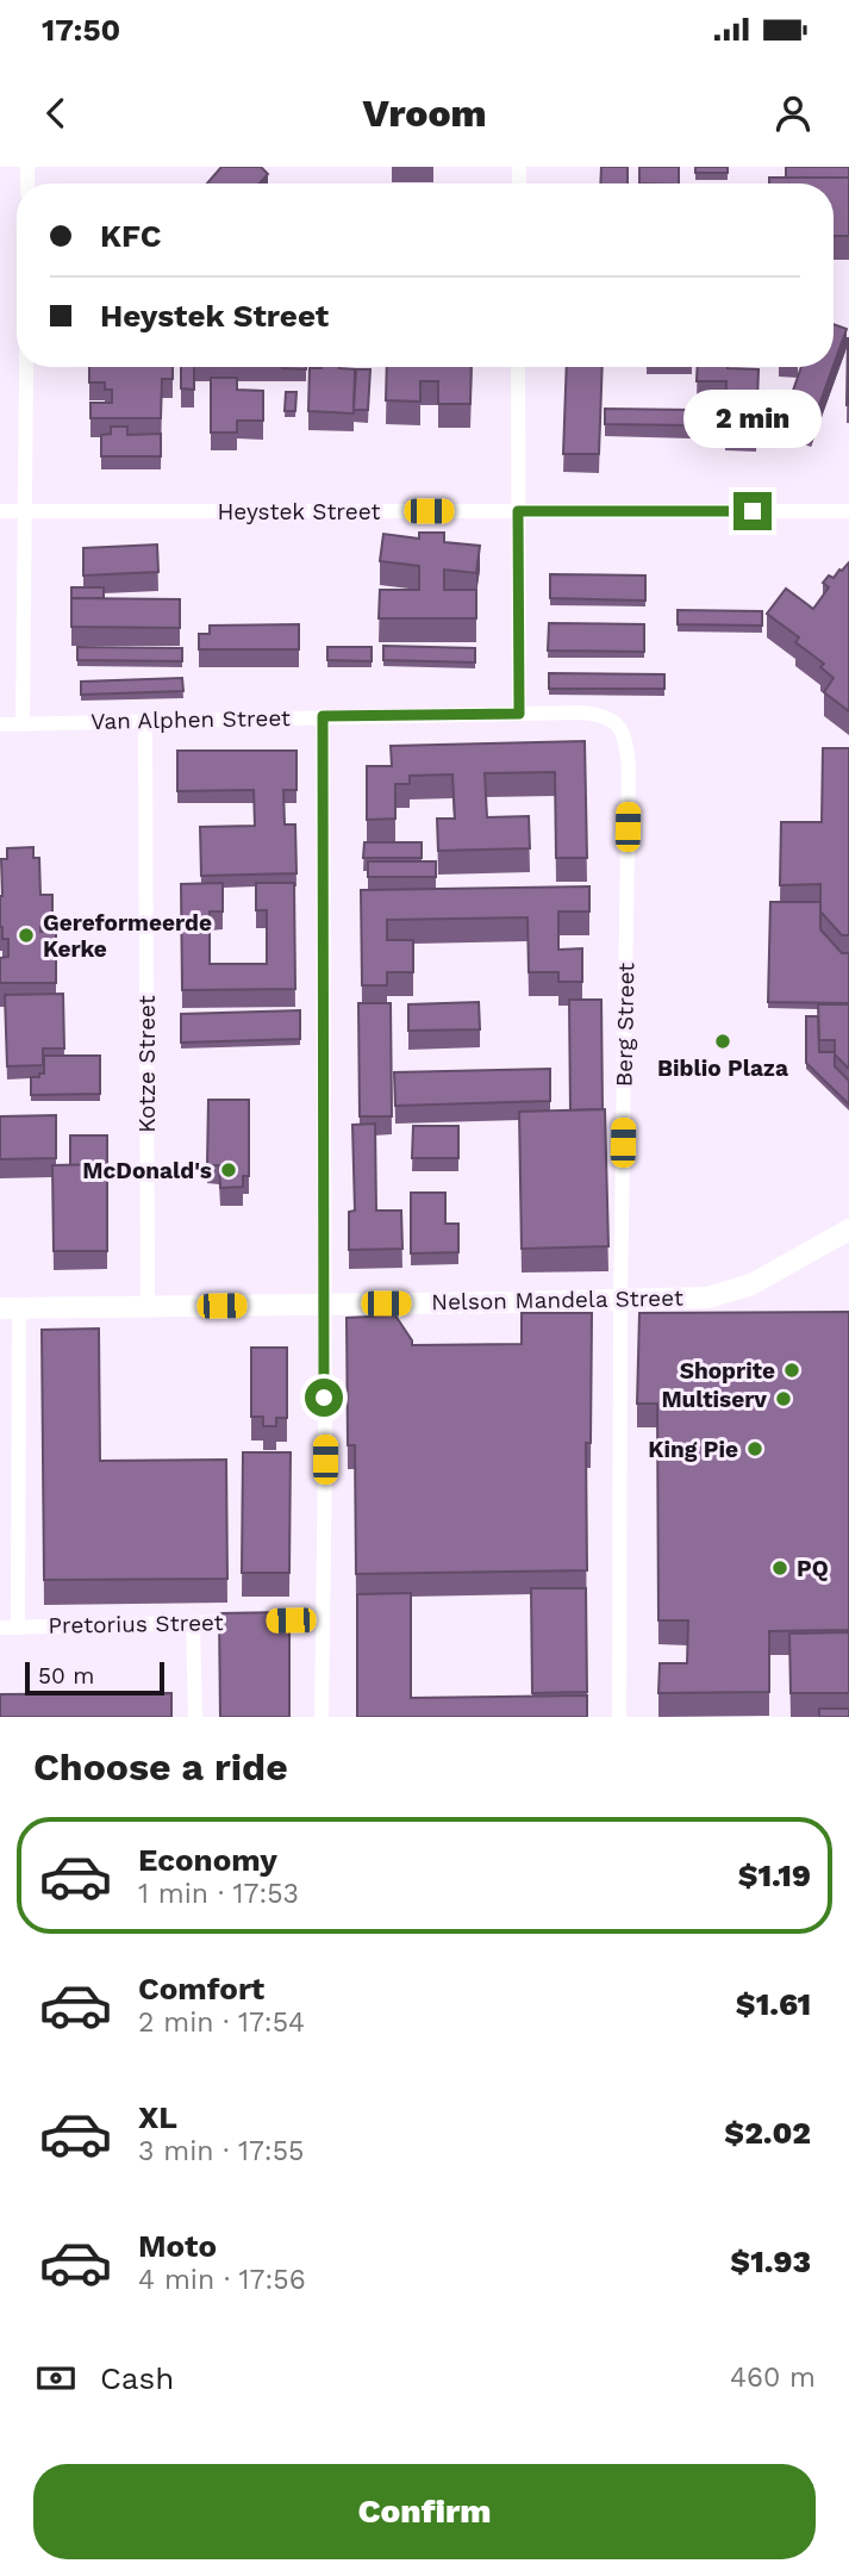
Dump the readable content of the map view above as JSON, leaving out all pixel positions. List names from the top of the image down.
{
  "streets": {
    "main road": ["Nelson Mandela Street"],
    "street": [
      "Heystek Street",
      "Van Alphen Street",
      "Berg Street",
      "Kotze Street",
      "Pretorius Street"
    ]
  },
  "crossings": [
    ["Van Alphen Street", "Berg Street"],
    ["Van Alphen Street", "Kotze Street"],
    ["Berg Street", "Nelson Mandela Street"],
    ["Kotze Street", "Nelson Mandela Street"]
  ],
  "places": [
    "Gereformeerde Kerke",
    "Biblio Plaza",
    "McDonald's",
    "Shoprite",
    "Multiserv",
    "King Pie",
    "PQ"
  ],
  "scale_bar": "50 m",
  "page": {
    "status": "17:50",
    "header": "Vroom",
    "banner": ["KFC", "Heystek Street"],
    "bubble": "2 min",
    "scale": "50 m",
    "heading": "Choose a ride",
    "list": [
      {
        "name": "Economy",
        "note": "1 min · 17:53",
        "value": "$1.19"
      },
      {
        "name": "Comfort",
        "note": "2 min · 17:54",
        "value": "$1.61"
      },
      {
        "name": "XL",
        "note": "3 min · 17:55",
        "value": "$2.02"
      },
      {
        "name": "Moto",
        "note": "4 min · 17:56",
        "value": "$1.93"
      }
    ],
    "pay": ["Cash", "460 m"],
    "buttons": "Confirm"
  }
}
